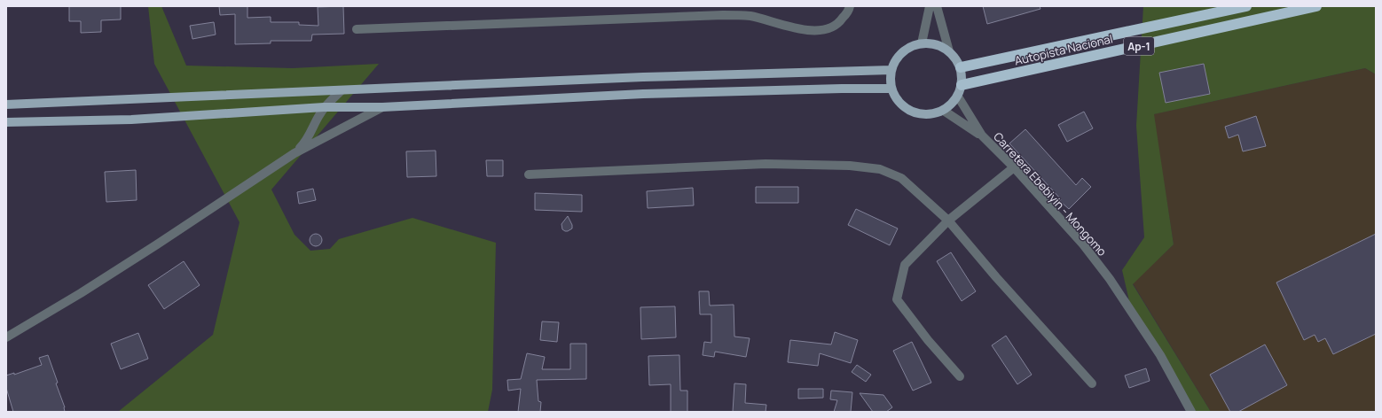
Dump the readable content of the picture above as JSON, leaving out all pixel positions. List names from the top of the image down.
{
  "streets": {
    "highway": ["Ap-1", "Autopista Nacional"],
    "street": ["Carretera Ebebiyin - Mongomo"]
  },
  "crossings": [
    ["Autopista Nacional", "Carretera Ebebiyin - Mongomo"]
  ]
}
